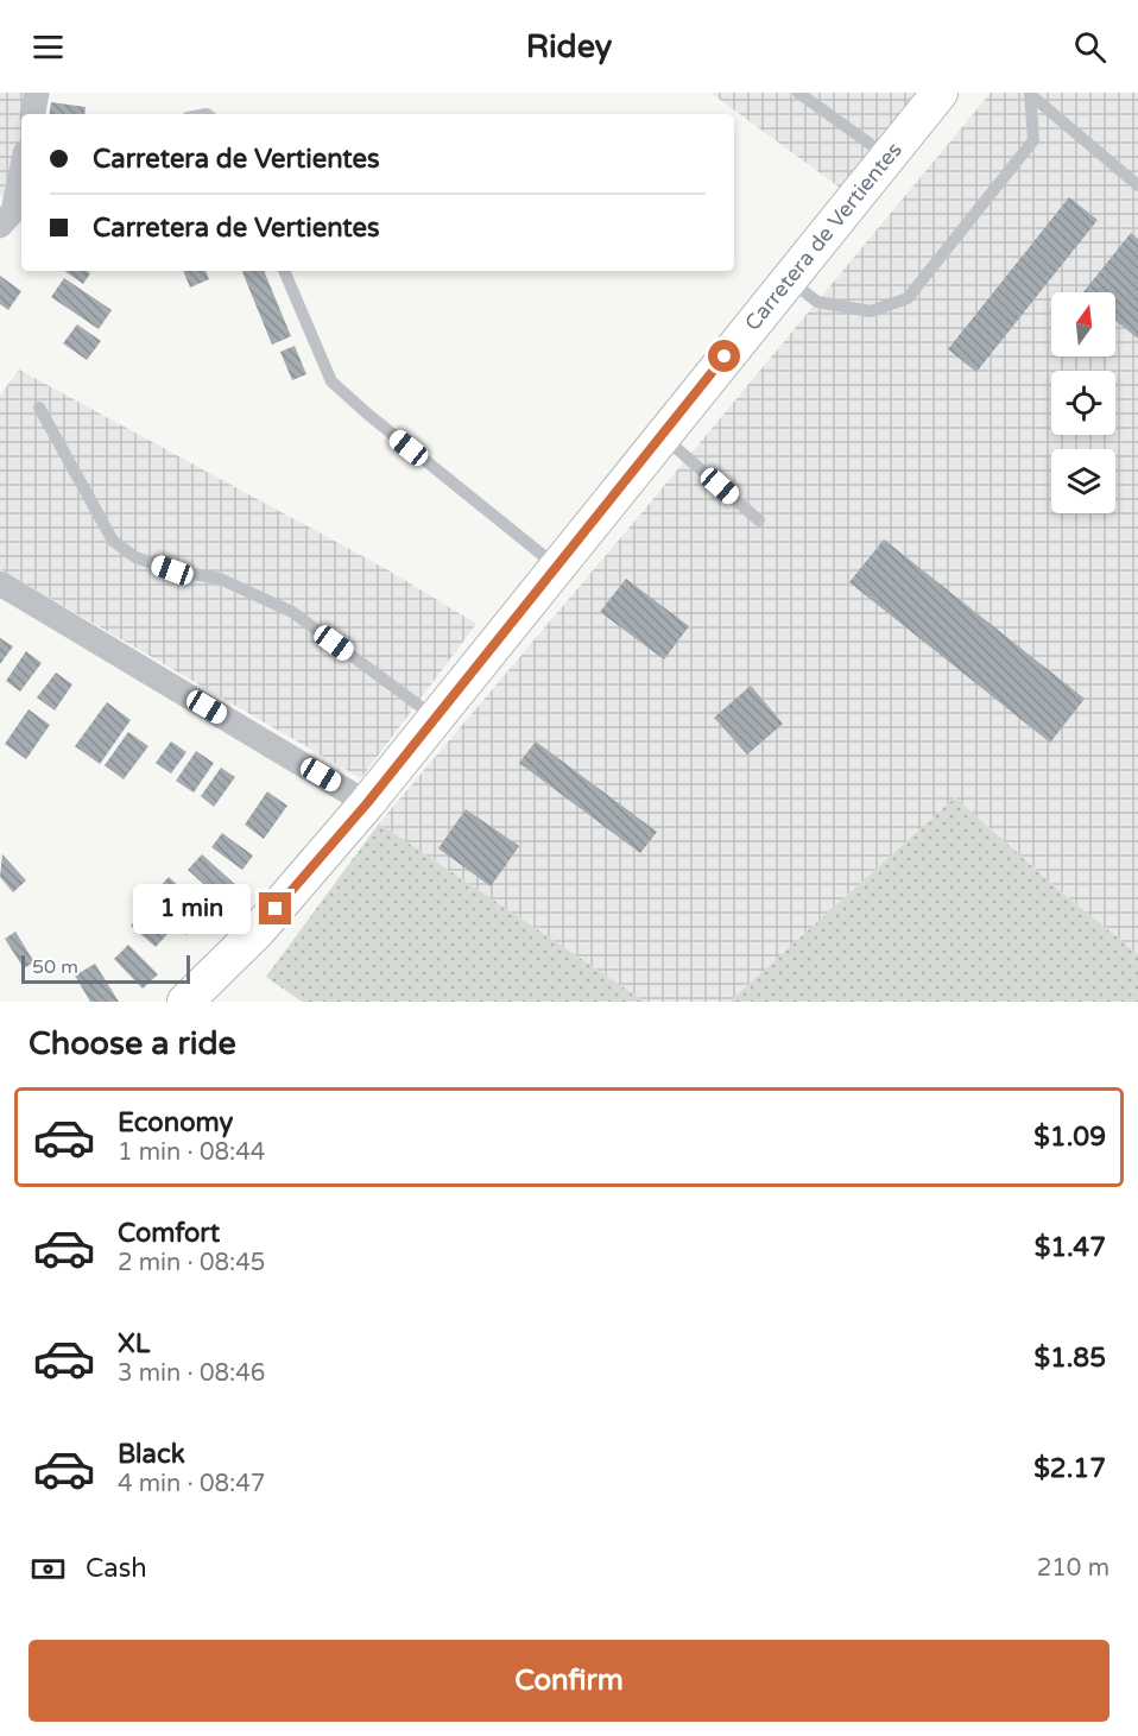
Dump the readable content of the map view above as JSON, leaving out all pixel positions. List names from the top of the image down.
{
  "streets": {
    "main road": ["Carretera de Vertientes"]
  },
  "scale_bar": "50 m",
  "north": "top",
  "page": {
    "header": "Ridey",
    "banner": ["Carretera de Vertientes", "Carretera de Vertientes"],
    "bubble": "1 min",
    "scale": "50 m",
    "heading": "Choose a ride",
    "list": [
      {
        "name": "Economy",
        "note": "1 min · 08:44",
        "value": "$1.09"
      },
      {
        "name": "Comfort",
        "note": "2 min · 08:45",
        "value": "$1.47"
      },
      {
        "name": "XL",
        "note": "3 min · 08:46",
        "value": "$1.85"
      },
      {
        "name": "Black",
        "note": "4 min · 08:47",
        "value": "$2.17"
      }
    ],
    "pay": ["Cash", "210 m"],
    "buttons": "Confirm"
  }
}
